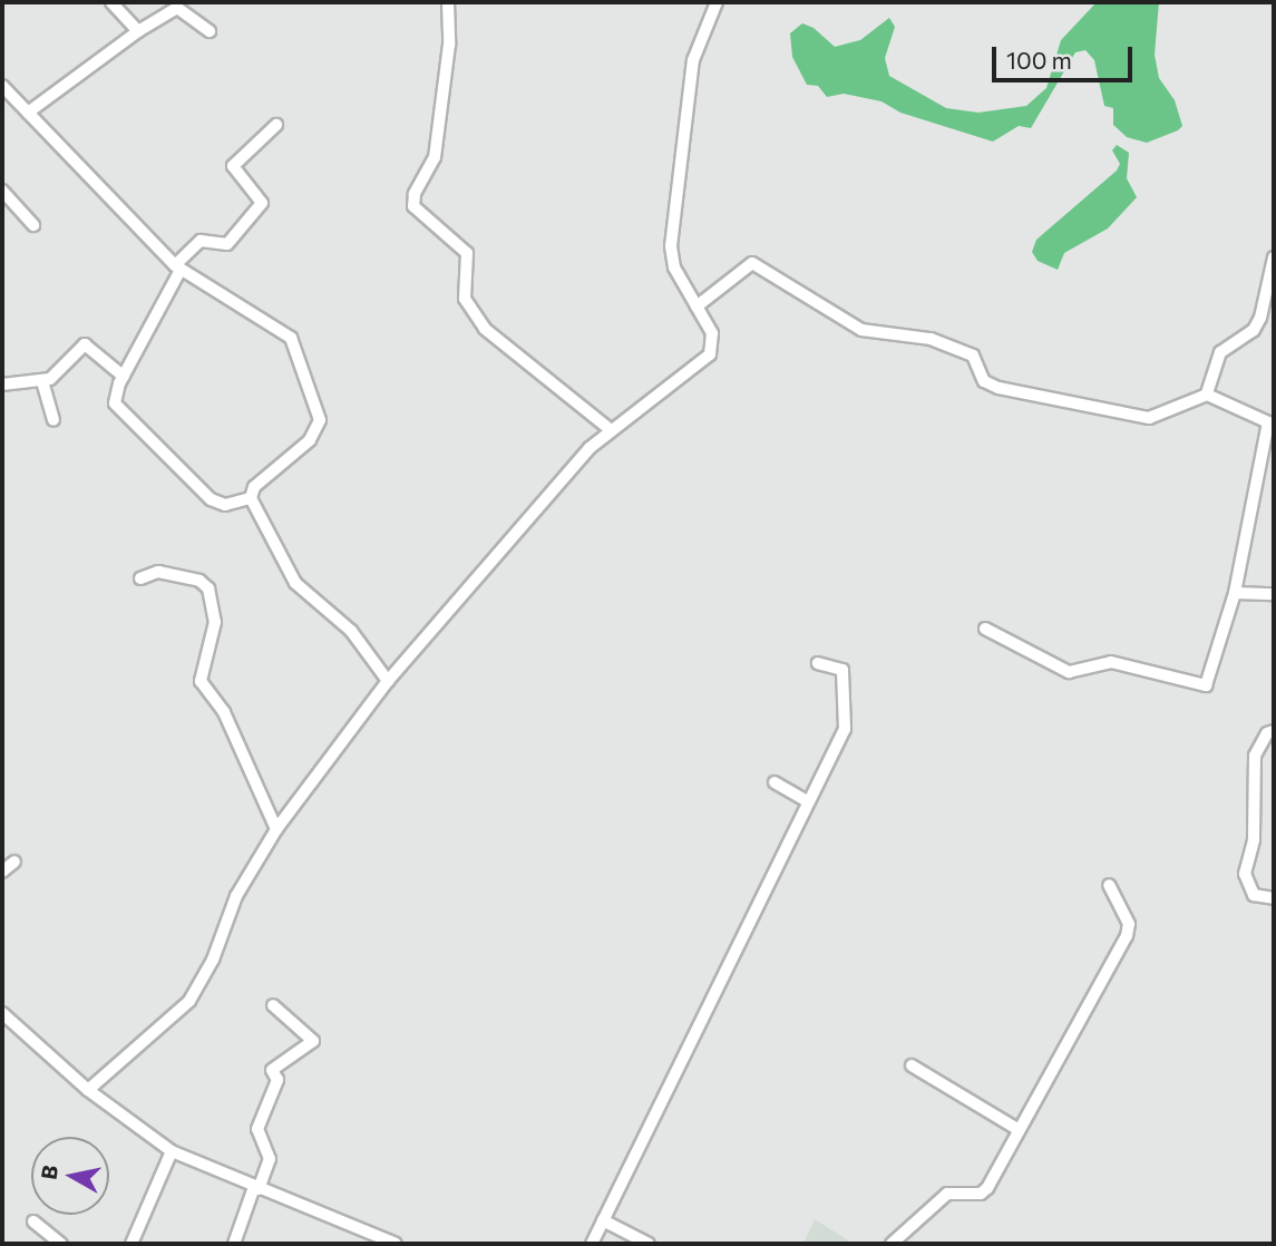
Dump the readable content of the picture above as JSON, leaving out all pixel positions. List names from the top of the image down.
{
  "scale_bar": "100 m",
  "north": "left"
}
